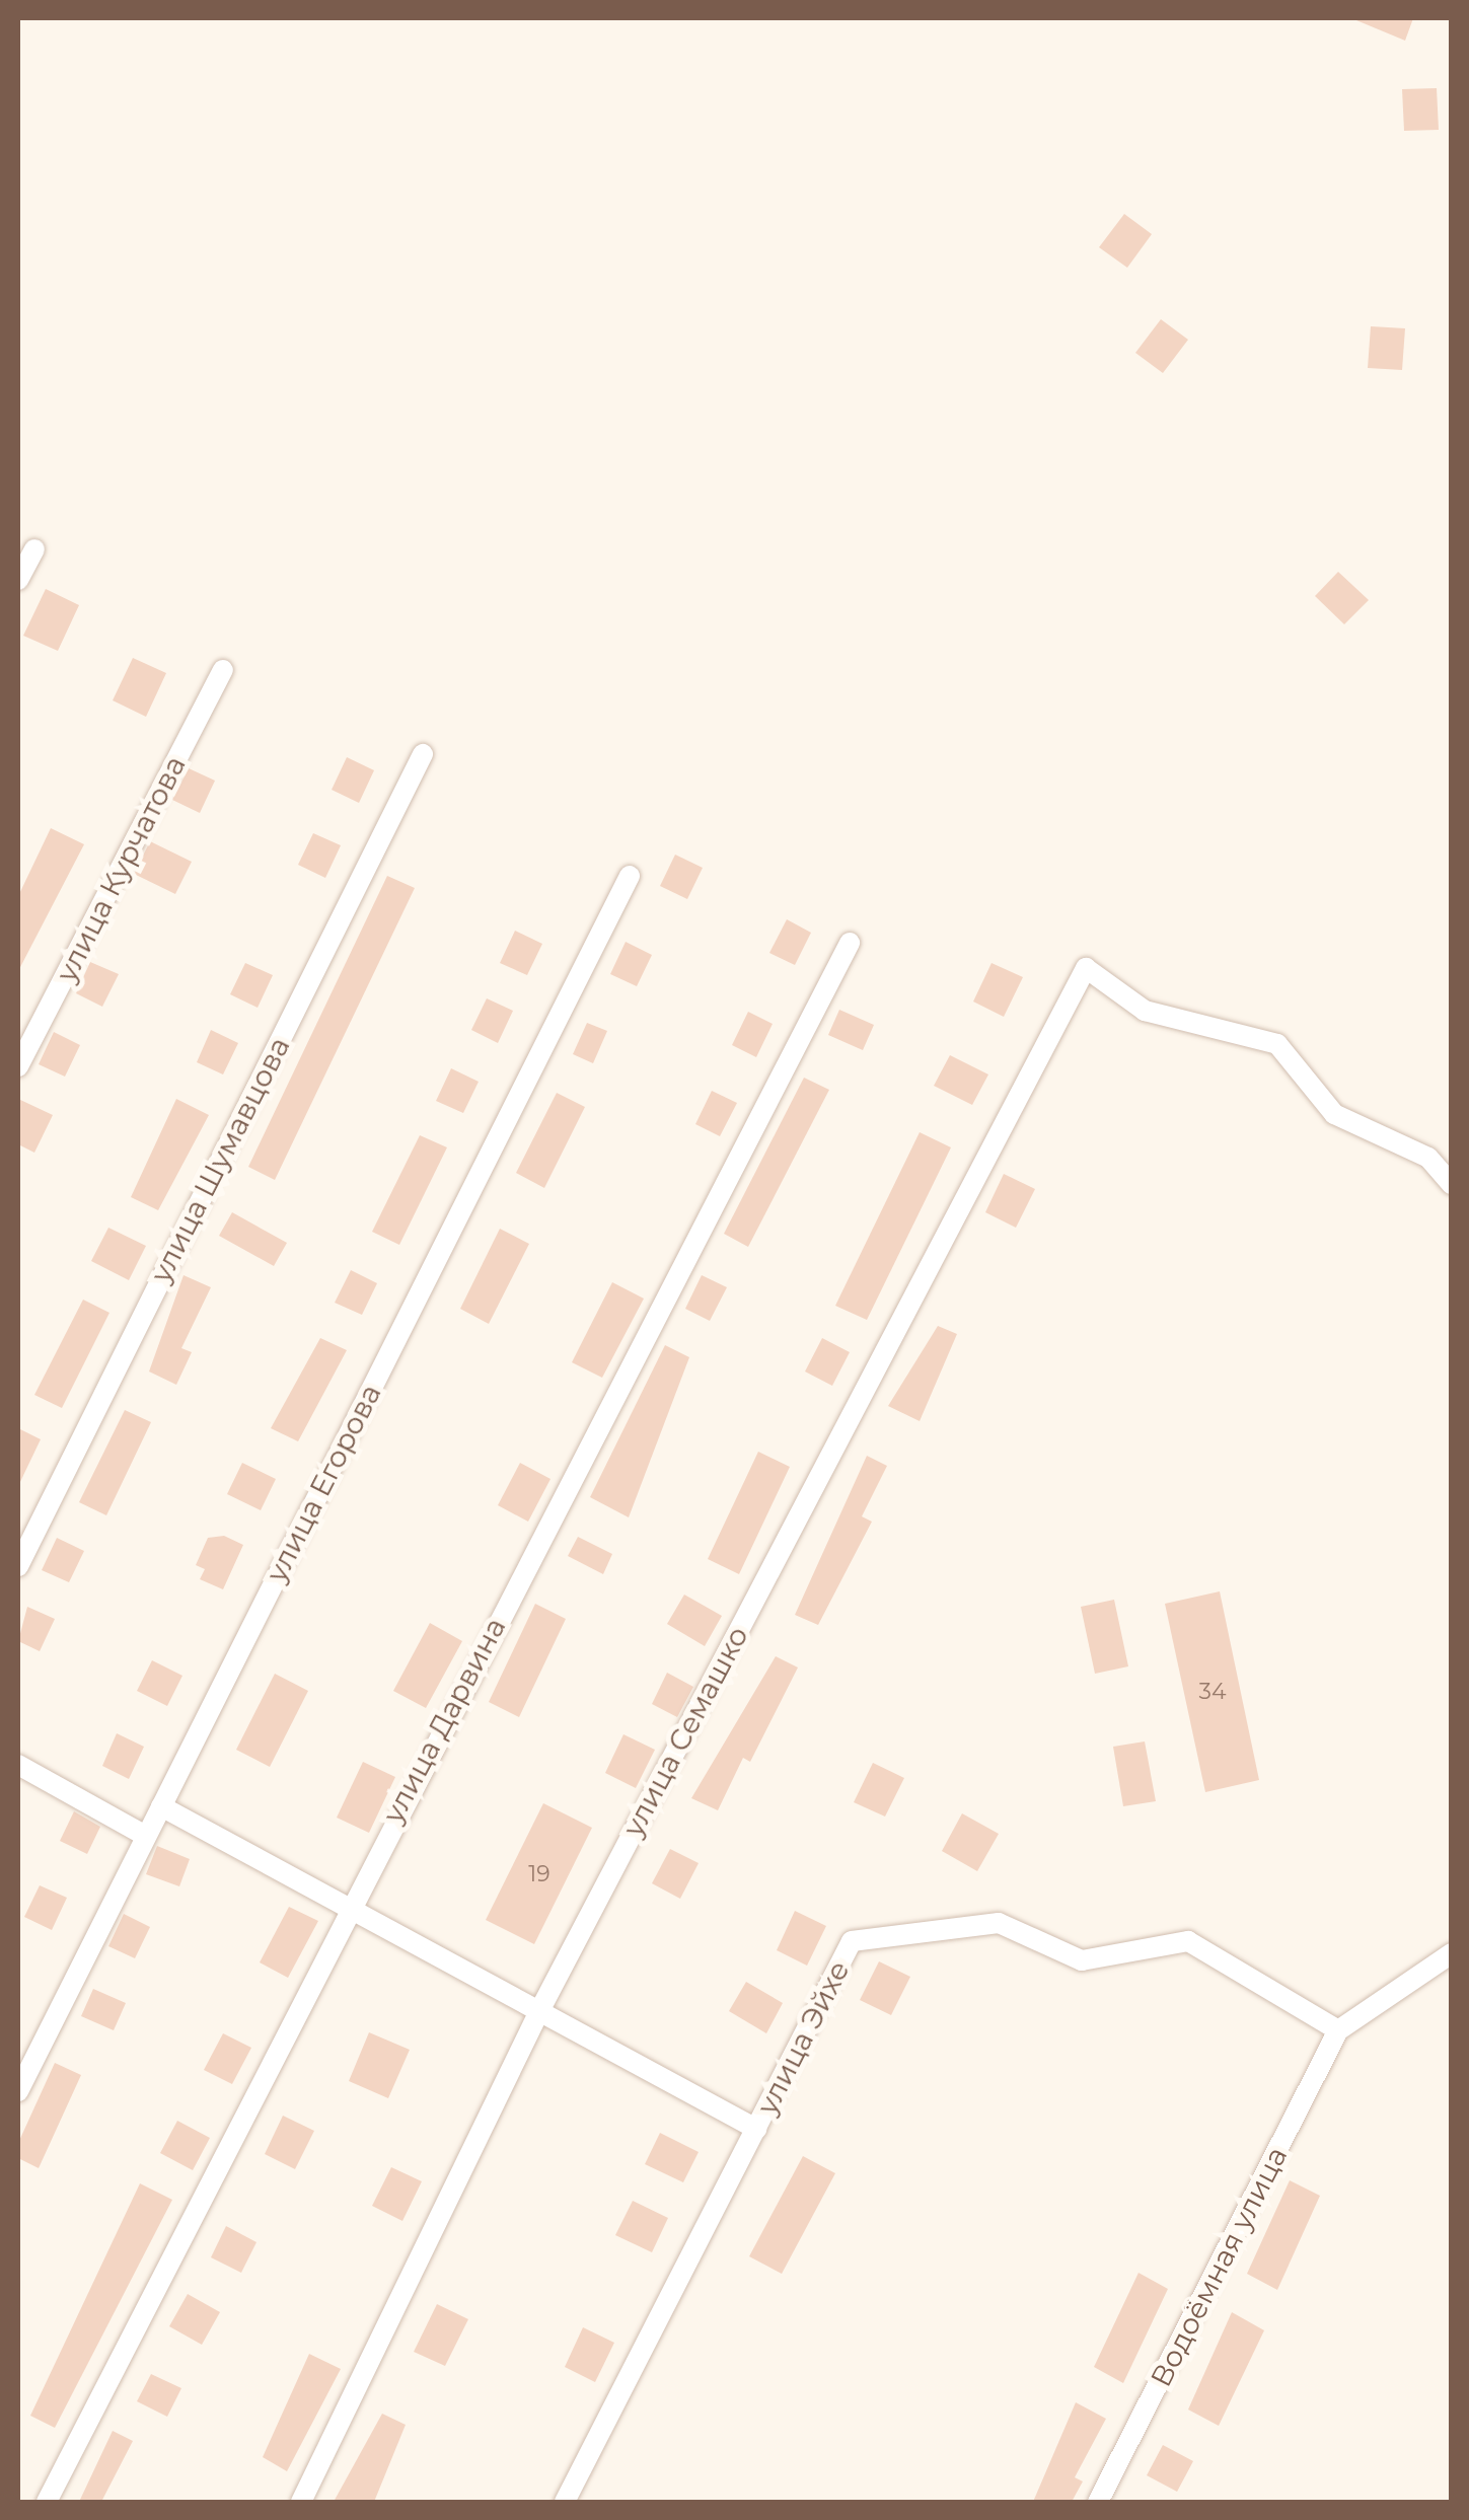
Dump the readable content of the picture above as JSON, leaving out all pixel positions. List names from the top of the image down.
{
  "streets": {
    "street": [
      "улица Курчатова",
      "улица Шумавцова",
      "улица Егорова",
      "улица Дарвина",
      "улица Семашко",
      "улица Эйхе",
      "Водоёмная улица"
    ]
  },
  "crossings": [
    ["улица Эйхе", "Водоёмная улица"]
  ],
  "house_numbers": ["34", "19"]
}
